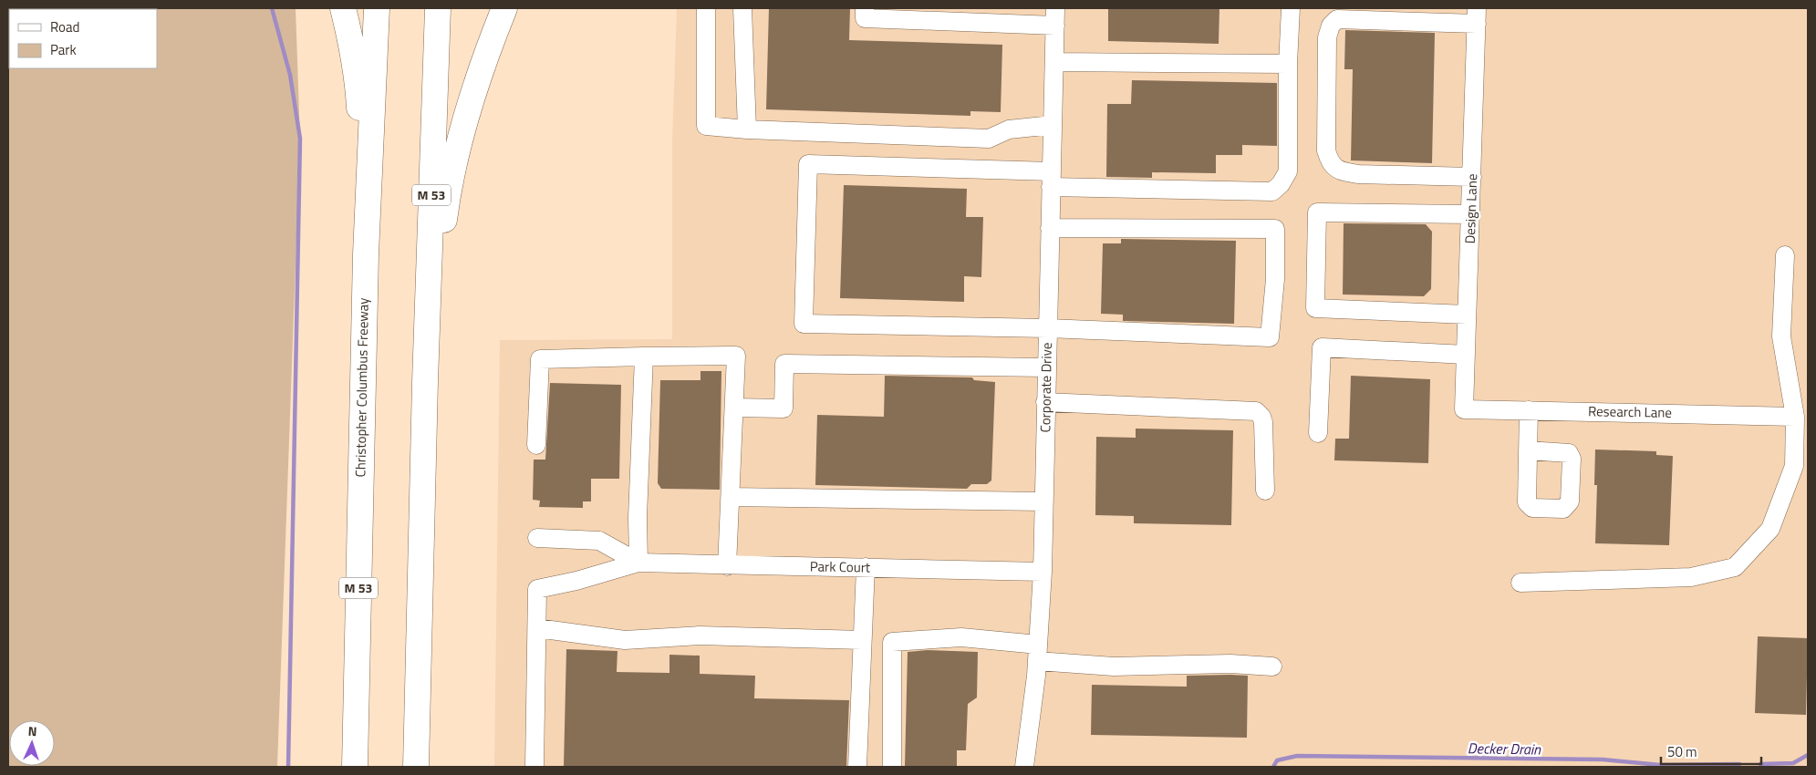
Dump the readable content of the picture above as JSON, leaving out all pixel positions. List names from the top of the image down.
{
  "streets": {
    "highway": ["M 53", "Christopher Columbus Freeway"],
    "street": [
      "Design Lane",
      "Corporate Drive",
      "Research Lane",
      "Park Court"
    ]
  },
  "crossings": [
    ["Design Lane", "Research Lane"],
    ["Corporate Drive", "Park Court"]
  ],
  "water": ["Decker Drain"],
  "legend": ["Road", "Park"],
  "scale_bar": "50 m",
  "north": "top"
}
